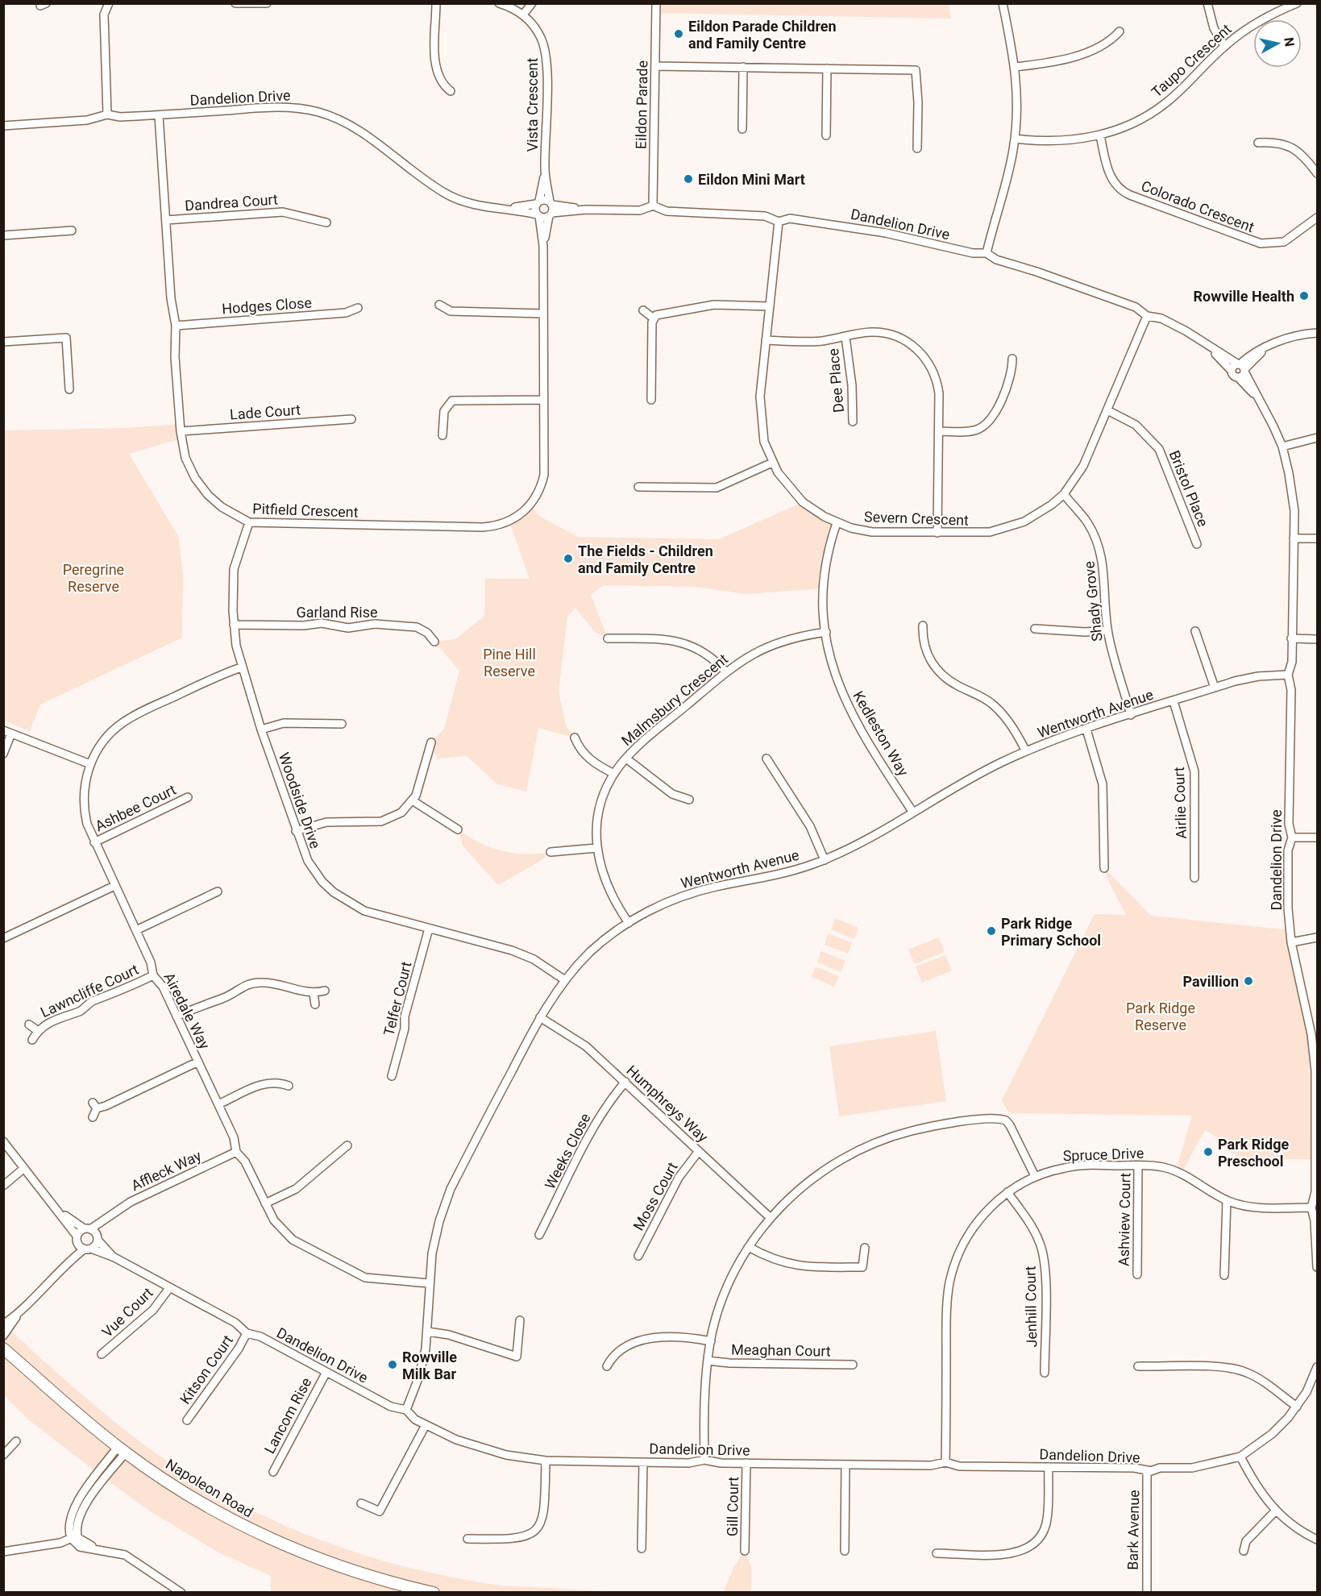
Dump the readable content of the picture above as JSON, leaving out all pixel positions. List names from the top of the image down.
{
  "streets": {
    "main road": ["Napoleon Road"],
    "street": [
      "Taupo Crescent",
      "Dandelion Drive",
      "Vista Crescent",
      "Eildon Parade",
      "Dandrea Court",
      "Colorado Crescent",
      "Hodges Close",
      "Dee Place",
      "Lade Court",
      "Bristol Place",
      "Pitfield Crescent",
      "Severn Crescent",
      "Shady Grove",
      "Garland Rise",
      "Malmsbury Crescent",
      "Wentworth Avenue",
      "Kedleston Way",
      "Woodside Drive",
      "Airlie Court",
      "Ashbee Court",
      "Lawncliffe Court",
      "Telfer Court",
      "Airedale Way",
      "Humphreys Way",
      "Weeks Close",
      "Spruce Drive",
      "Affleck Way",
      "Moss Court",
      "Ashview Court",
      "Jenhill Court",
      "Vue Court",
      "Meaghan Court",
      "Kitson Court",
      "Lancom Rise",
      "Gill Court",
      "Bark Avenue"
    ]
  },
  "crossings": [
    ["Taupo Crescent", "Colorado Crescent"],
    ["Dandelion Drive", "Vista Crescent"],
    ["Dandelion Drive", "Eildon Parade"],
    ["Dandelion Drive", "Pitfield Crescent"],
    ["Dandelion Drive", "Severn Crescent"],
    ["Dandelion Drive", "Wentworth Avenue"],
    ["Dandelion Drive", "Spruce Drive"],
    ["Dandelion Drive", "Affleck Way"],
    ["Dandelion Drive", "Vue Court"],
    ["Dandelion Drive", "Kitson Court"],
    ["Dandelion Drive", "Lancom Rise"],
    ["Dandelion Drive", "Gill Court"],
    ["Dandelion Drive", "Bark Avenue"],
    ["Vista Crescent", "Pitfield Crescent"],
    ["Dandrea Court", "Pitfield Crescent"],
    ["Hodges Close", "Pitfield Crescent"],
    ["Lade Court", "Pitfield Crescent"],
    ["Bristol Place", "Severn Crescent"],
    ["Pitfield Crescent", "Woodside Drive"],
    ["Severn Crescent", "Shady Grove"],
    ["Severn Crescent", "Kedleston Way"],
    ["Shady Grove", "Wentworth Avenue"],
    ["Garland Rise", "Woodside Drive"],
    ["Malmsbury Crescent", "Wentworth Avenue"],
    ["Malmsbury Crescent", "Kedleston Way"],
    ["Wentworth Avenue", "Kedleston Way"],
    ["Wentworth Avenue", "Woodside Drive"],
    ["Wentworth Avenue", "Airlie Court"],
    ["Wentworth Avenue", "Airedale Way"],
    ["Wentworth Avenue", "Humphreys Way"],
    ["Woodside Drive", "Telfer Court"],
    ["Woodside Drive", "Airedale Way"],
    ["Ashbee Court", "Airedale Way"],
    ["Lawncliffe Court", "Airedale Way"],
    ["Airedale Way", "Affleck Way"],
    ["Humphreys Way", "Weeks Close"],
    ["Humphreys Way", "Moss Court"],
    ["Spruce Drive", "Ashview Court"],
    ["Spruce Drive", "Jenhill Court"]
  ],
  "parks": ["Peregrine Reserve", "Pine Hill Reserve", "Park Ridge Reserve"],
  "places": [
    "Eildon Parade Children and Family Centre",
    "Eildon Mini Mart",
    "Rowville Health",
    "The Fields - Children and Family Centre",
    "Park Ridge Primary School",
    "Pavillion",
    "Park Ridge Preschool",
    "Rowville Milk Bar"
  ],
  "north": "right"
}
